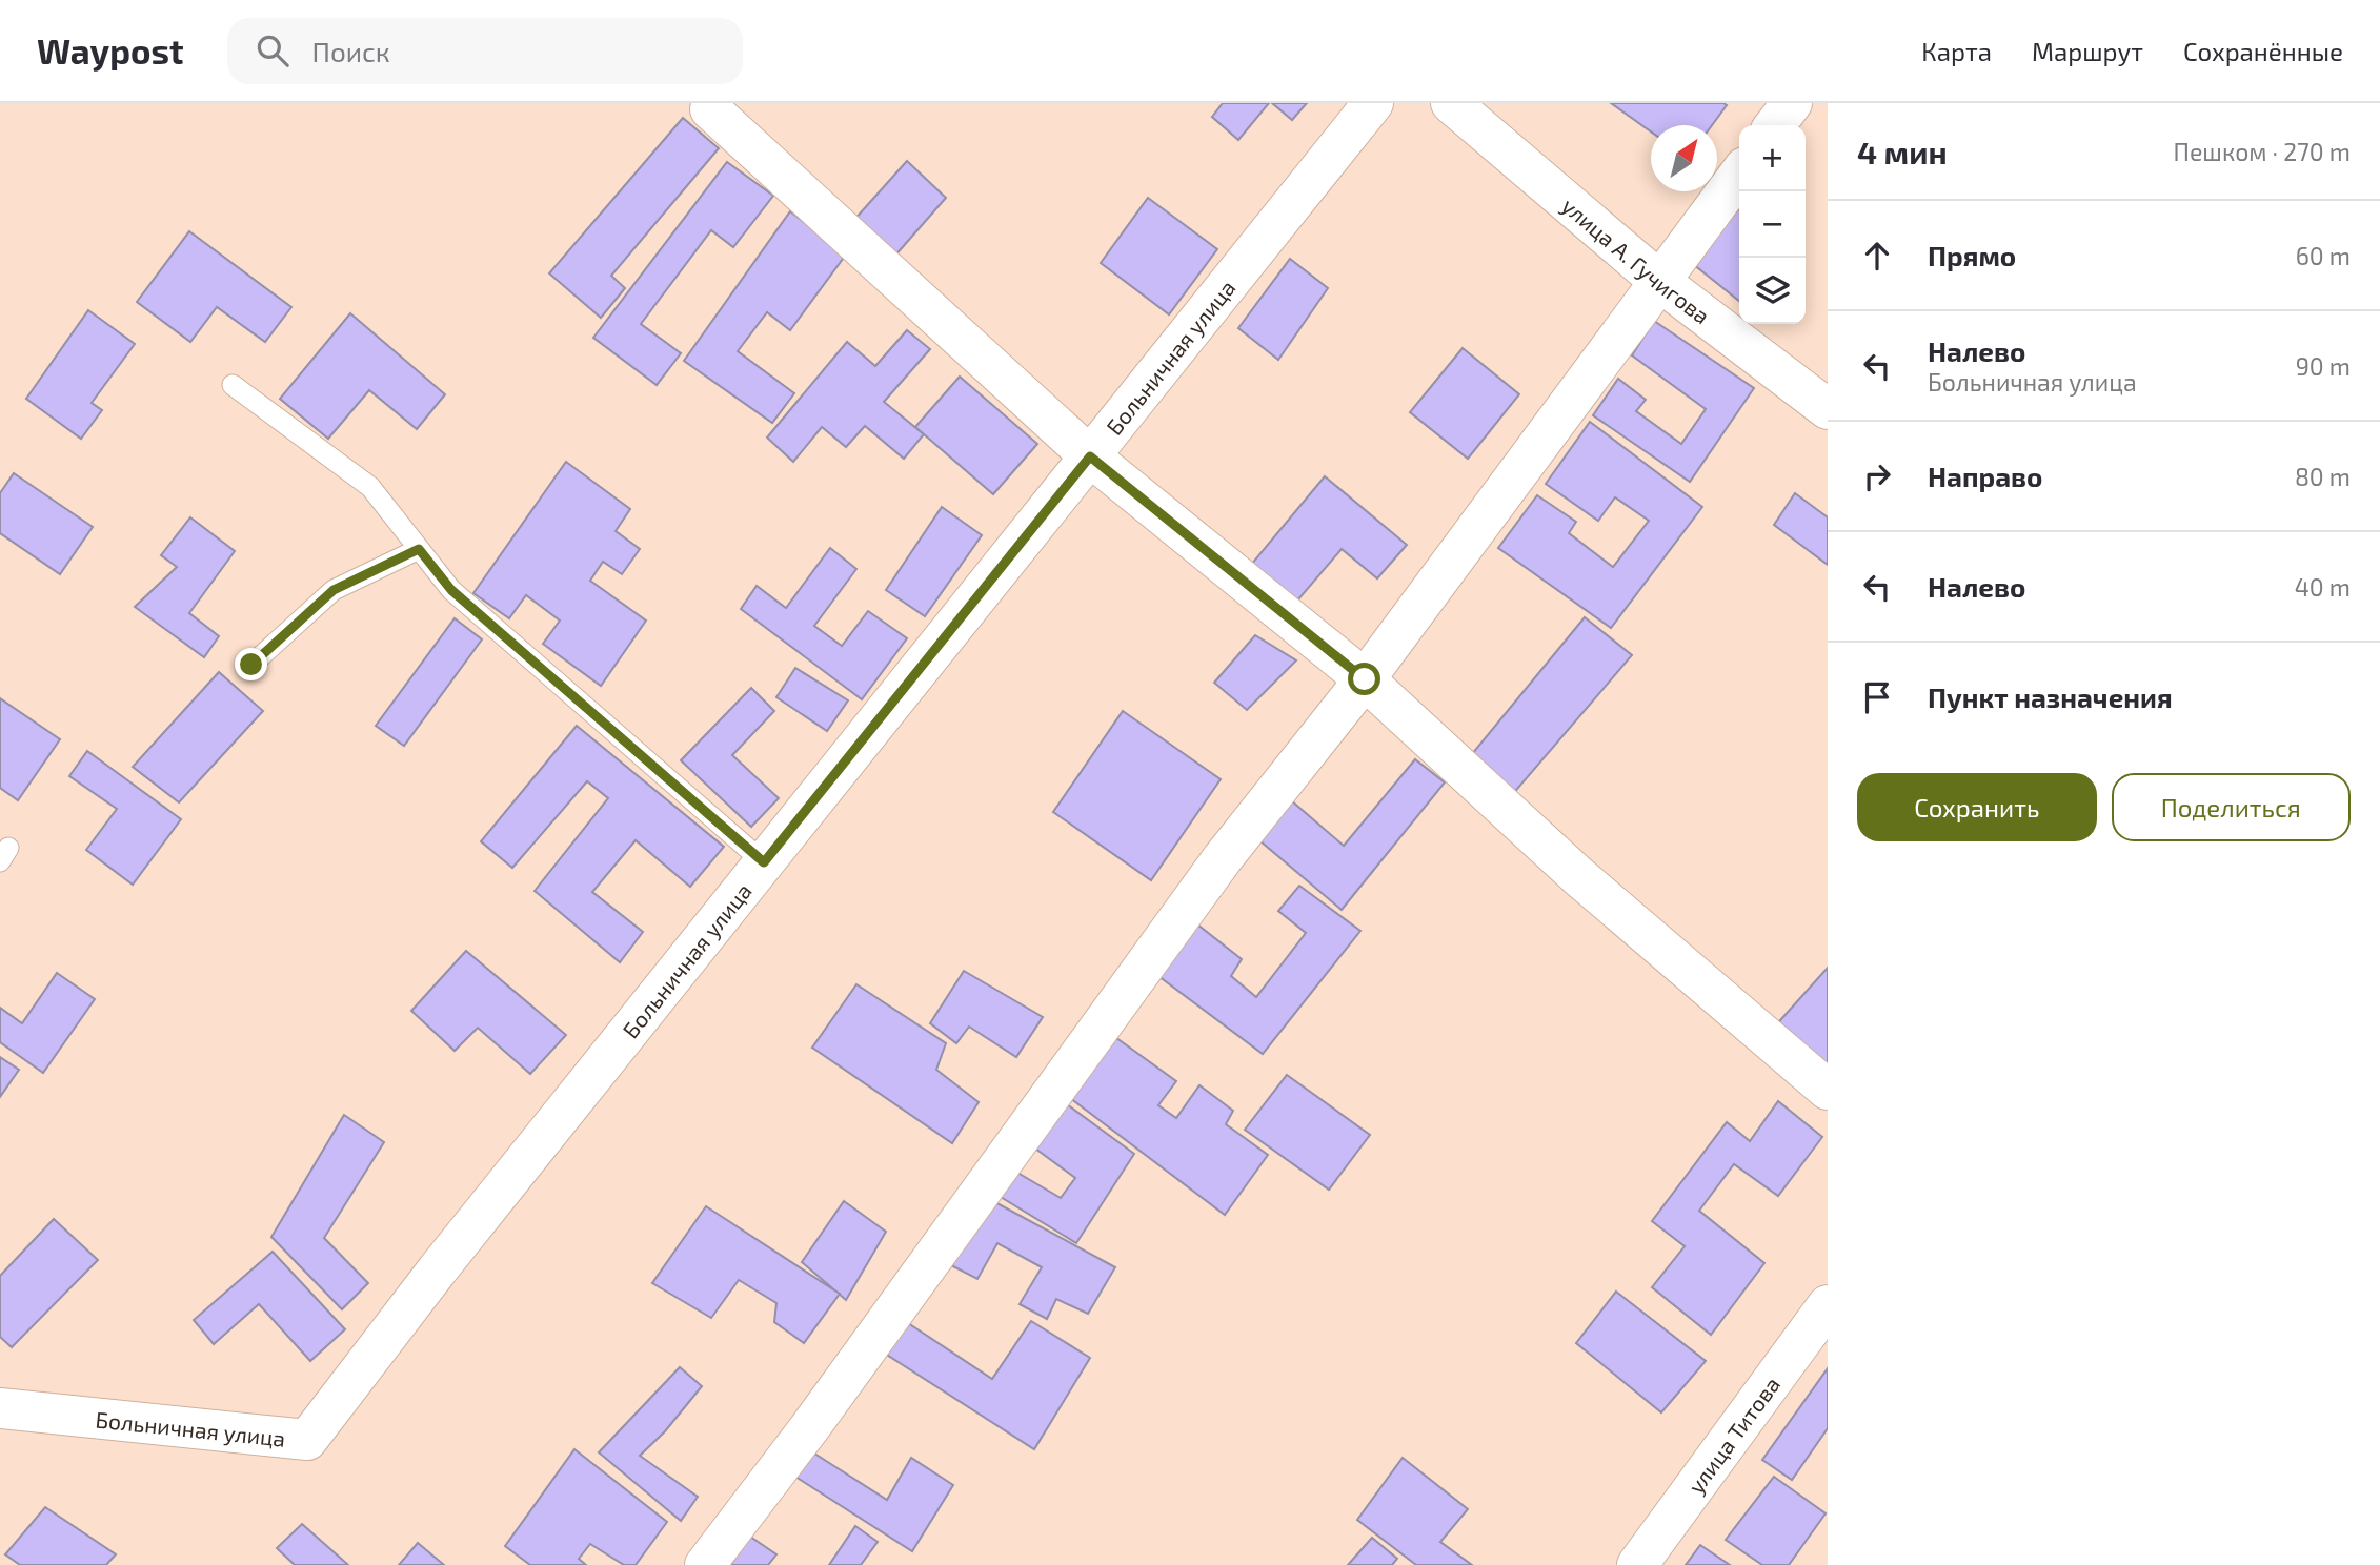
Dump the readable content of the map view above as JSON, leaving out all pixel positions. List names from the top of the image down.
{
  "streets": {
    "street": ["улица А. Гучигова", "Больничная улица", "улица Титова"]
  },
  "north": "top right",
  "page": {
    "header": "Waypost",
    "search": "Поиск",
    "nav": ["Карта", "Маршрут", "Сохранённые"],
    "heading": ["4 мин", "Пешком · 270 m"],
    "map_buttons": ["+", "−"],
    "list": [
      ["Прямо", "60 m"],
      ["Налево", "Больничная улица", "90 m"],
      ["Направо", "80 m"],
      ["Налево", "40 m"],
      "Пункт назначения"
    ],
    "buttons": ["Сохранить", "Поделиться"]
  }
}
